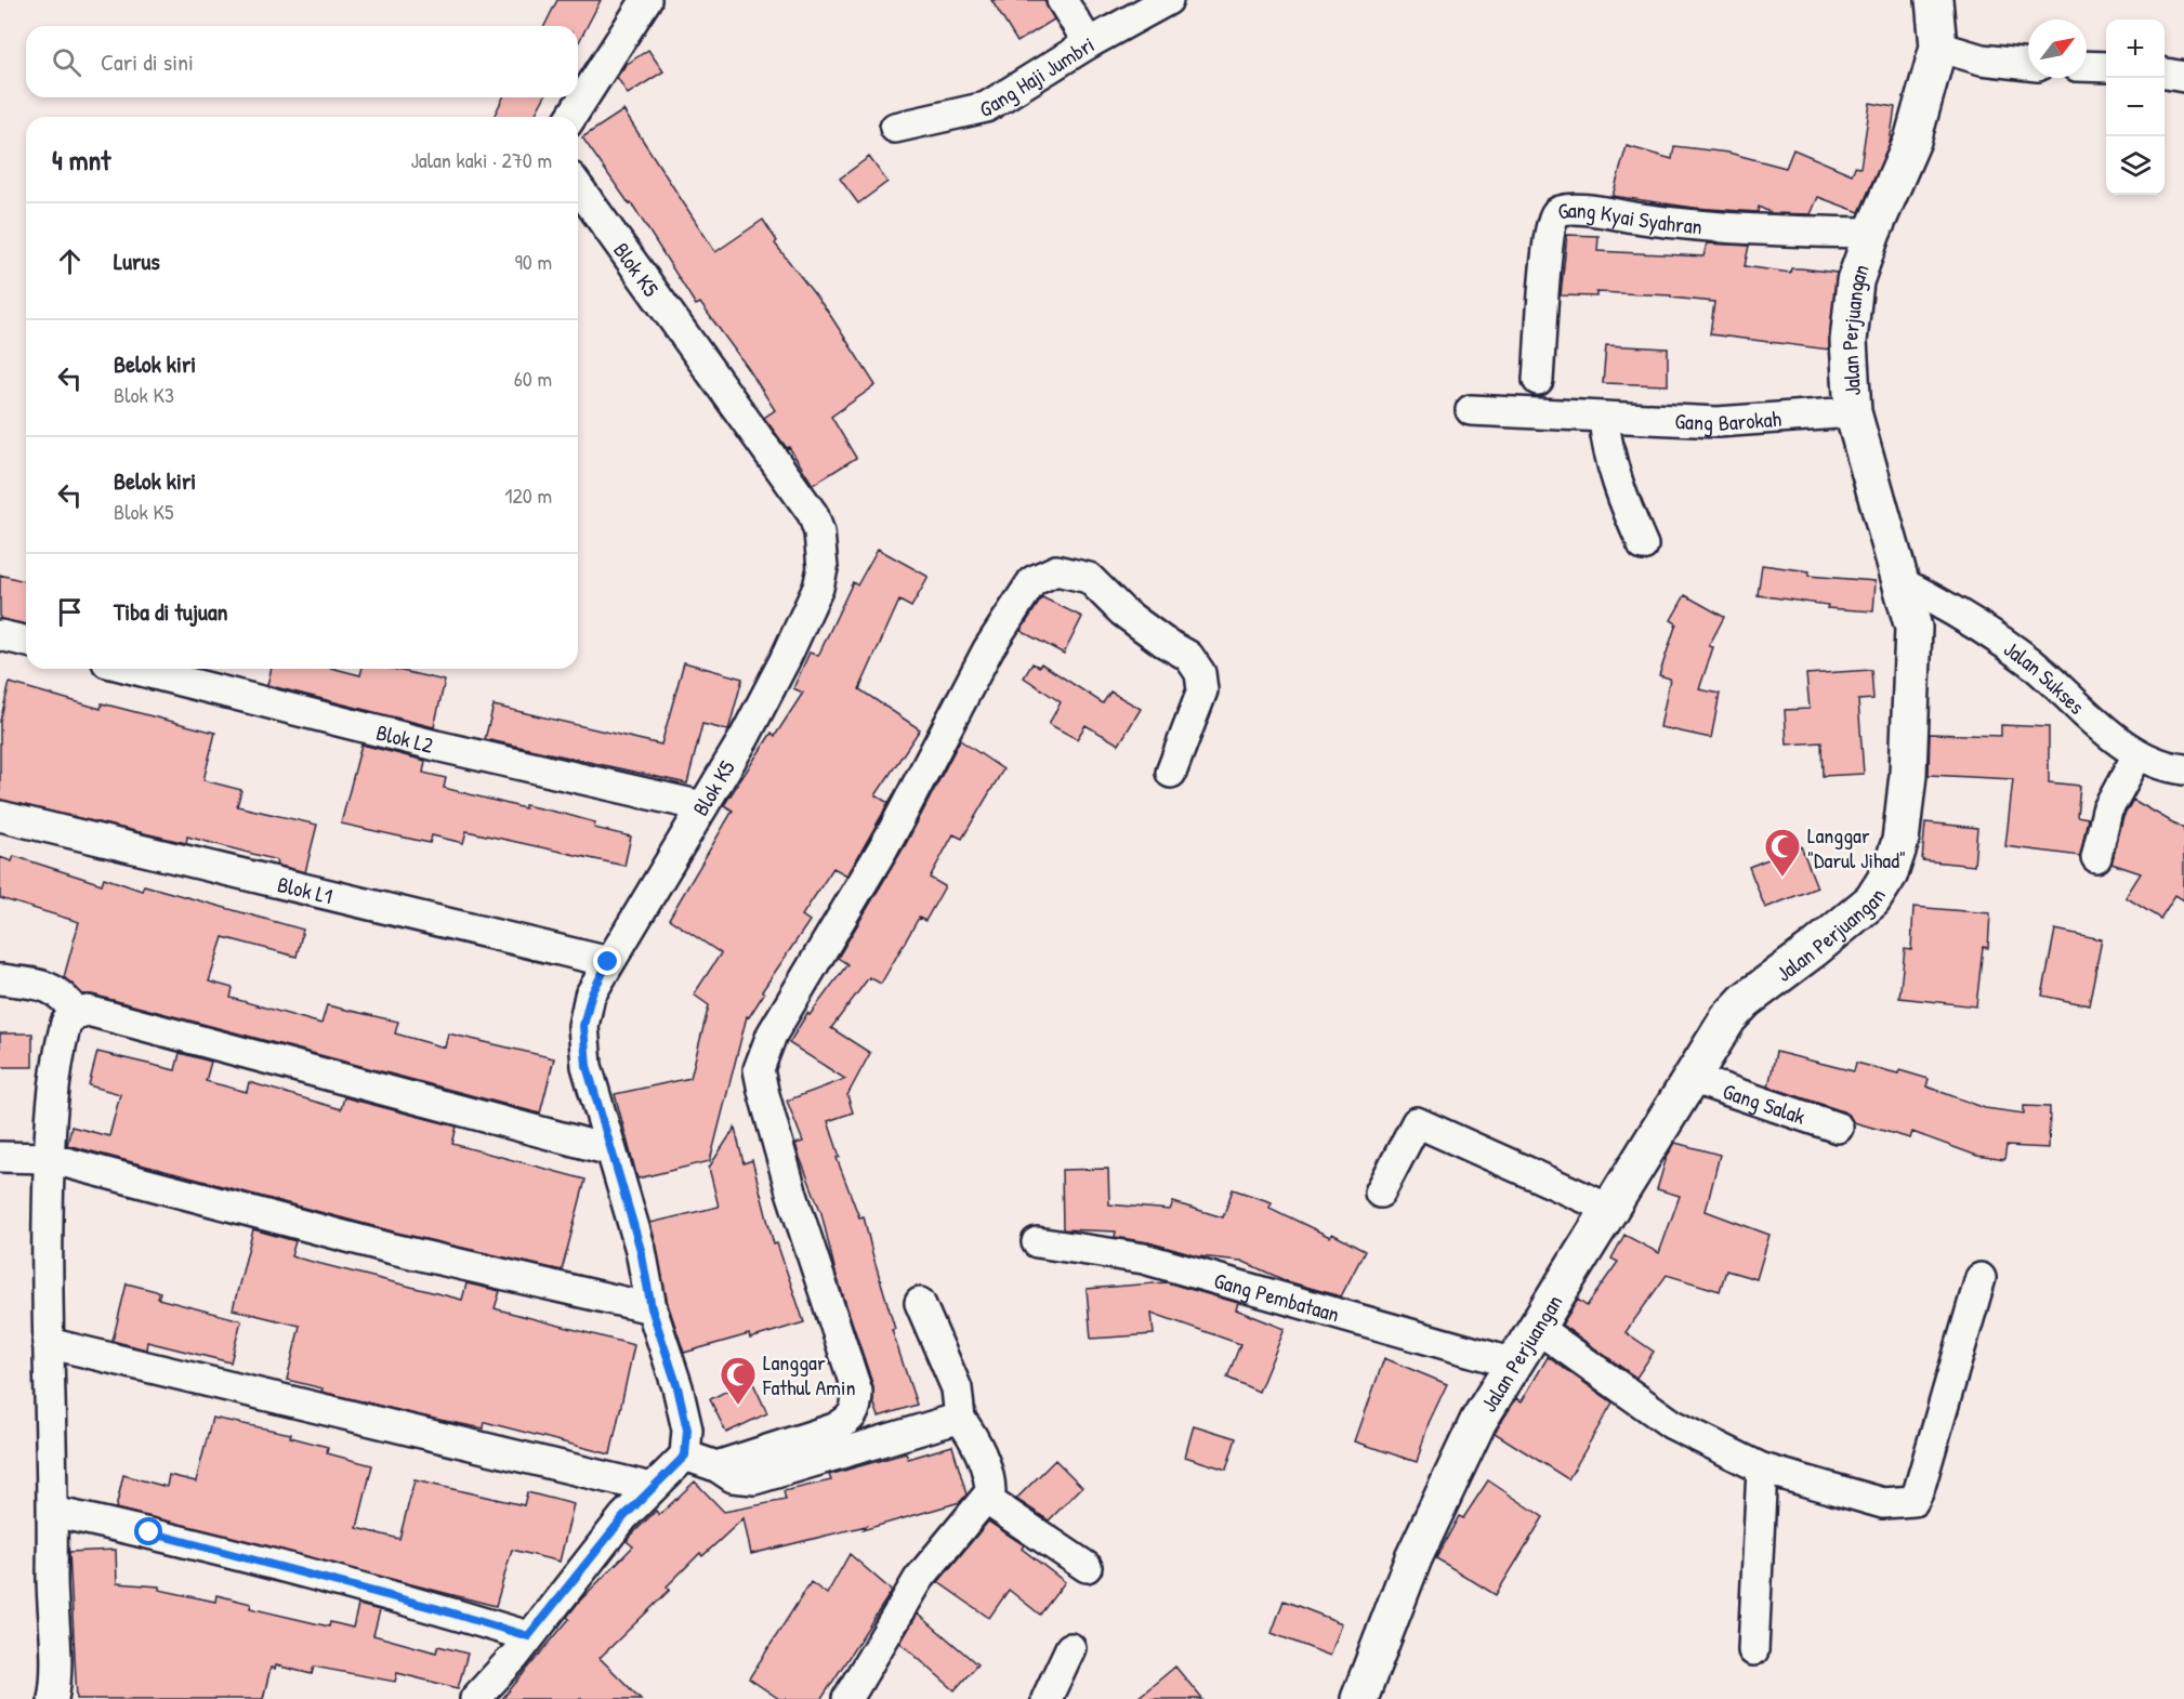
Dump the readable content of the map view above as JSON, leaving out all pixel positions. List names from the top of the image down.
{
  "streets": {
    "street": [
      "Gang Haji Jumbri",
      "Gang Kyai Syahran",
      "Blok K5",
      "Jalan Perjuangan",
      "Gang Barokah",
      "Jalan Sukses",
      "Blok L2",
      "Blok L1",
      "Gang Salak",
      "Gang Pembataan"
    ]
  },
  "crossings": [
    ["Gang Kyai Syahran", "Jalan Perjuangan"],
    ["Blok K5", "Blok L2"],
    ["Blok K5", "Blok L1"],
    ["Jalan Perjuangan", "Gang Barokah"],
    ["Jalan Perjuangan", "Jalan Sukses"],
    ["Jalan Perjuangan", "Gang Salak"],
    ["Jalan Perjuangan", "Gang Pembataan"]
  ],
  "places": {
    "mosque": ["Langgar \"Darul Jihad\"", "Langgar Fathul Amin"]
  },
  "north": "top right",
  "page": {
    "map_buttons": ["+", "−"],
    "search": "Cari di sini",
    "heading": ["4 mnt", "Jalan kaki · 270 m"],
    "list": [
      ["Lurus", "90 m"],
      ["Belok kiri", "Blok K3", "60 m"],
      ["Belok kiri", "Blok K5", "120 m"],
      "Tiba di tujuan"
    ]
  }
}
